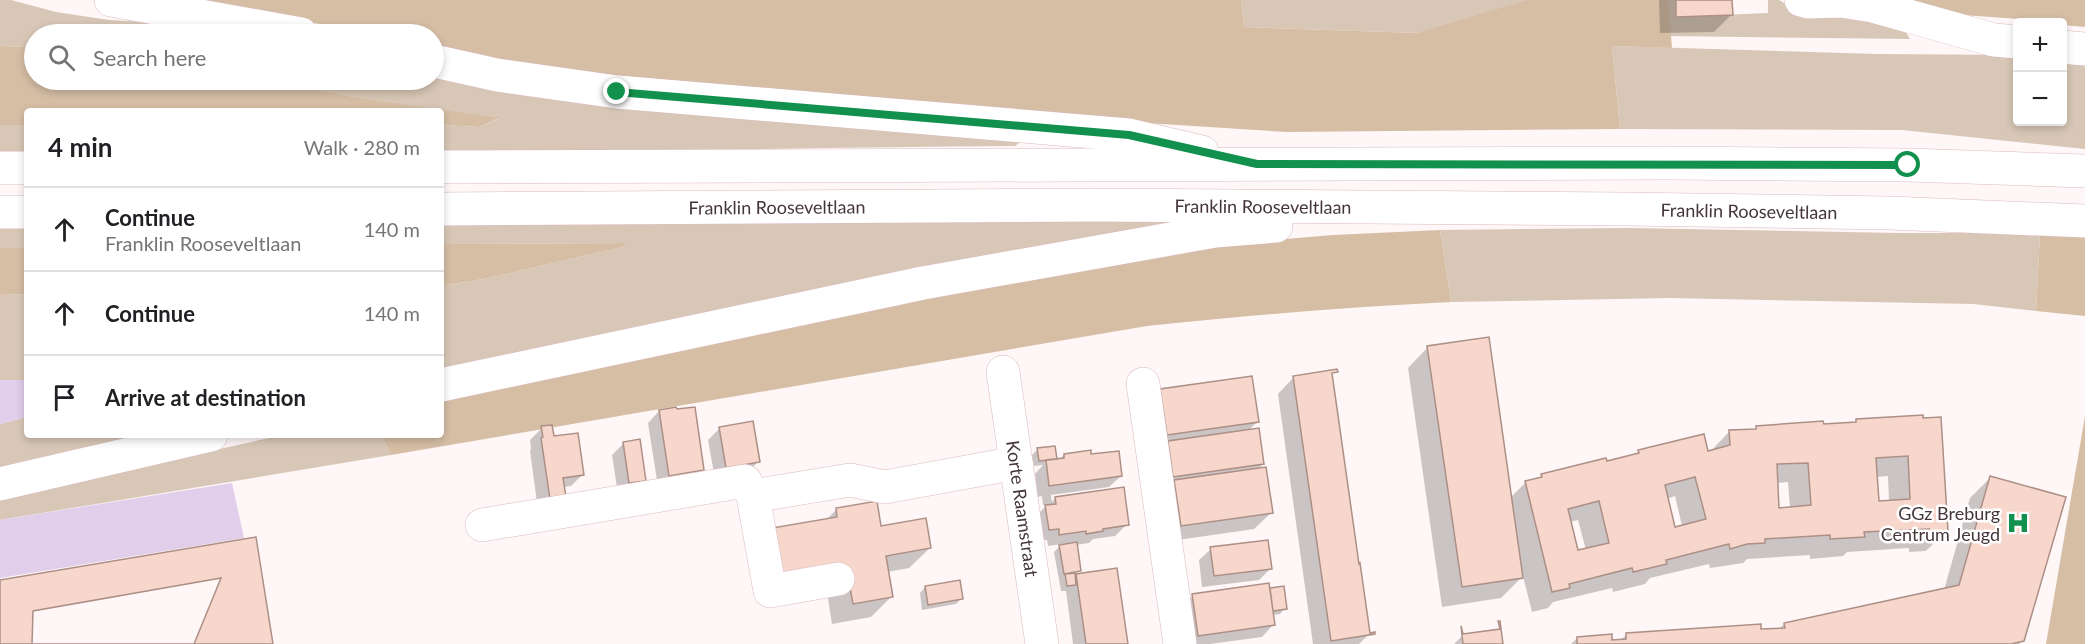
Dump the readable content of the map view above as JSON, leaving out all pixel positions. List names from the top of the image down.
{
  "streets": {
    "main road": ["Franklin Rooseveltlaan", "Korte Raamstraat"]
  },
  "places": {
    "hospital": ["GGz Breburg Centrum Jeugd"]
  },
  "page": {
    "map_buttons": ["+", "−"],
    "search": "Search here",
    "heading": ["4 min", "Walk · 280 m"],
    "list": [
      ["Continue", "Franklin Rooseveltlaan", "140 m"],
      ["Continue", "140 m"],
      "Arrive at destination"
    ]
  }
}
